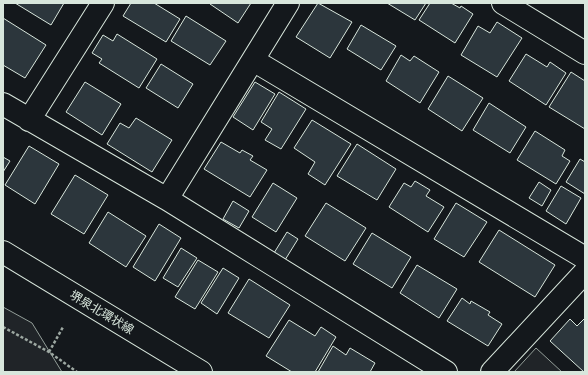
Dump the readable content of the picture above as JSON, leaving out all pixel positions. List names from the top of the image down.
{
  "streets": {
    "street": ["堺泉北環状線"]
  }
}
